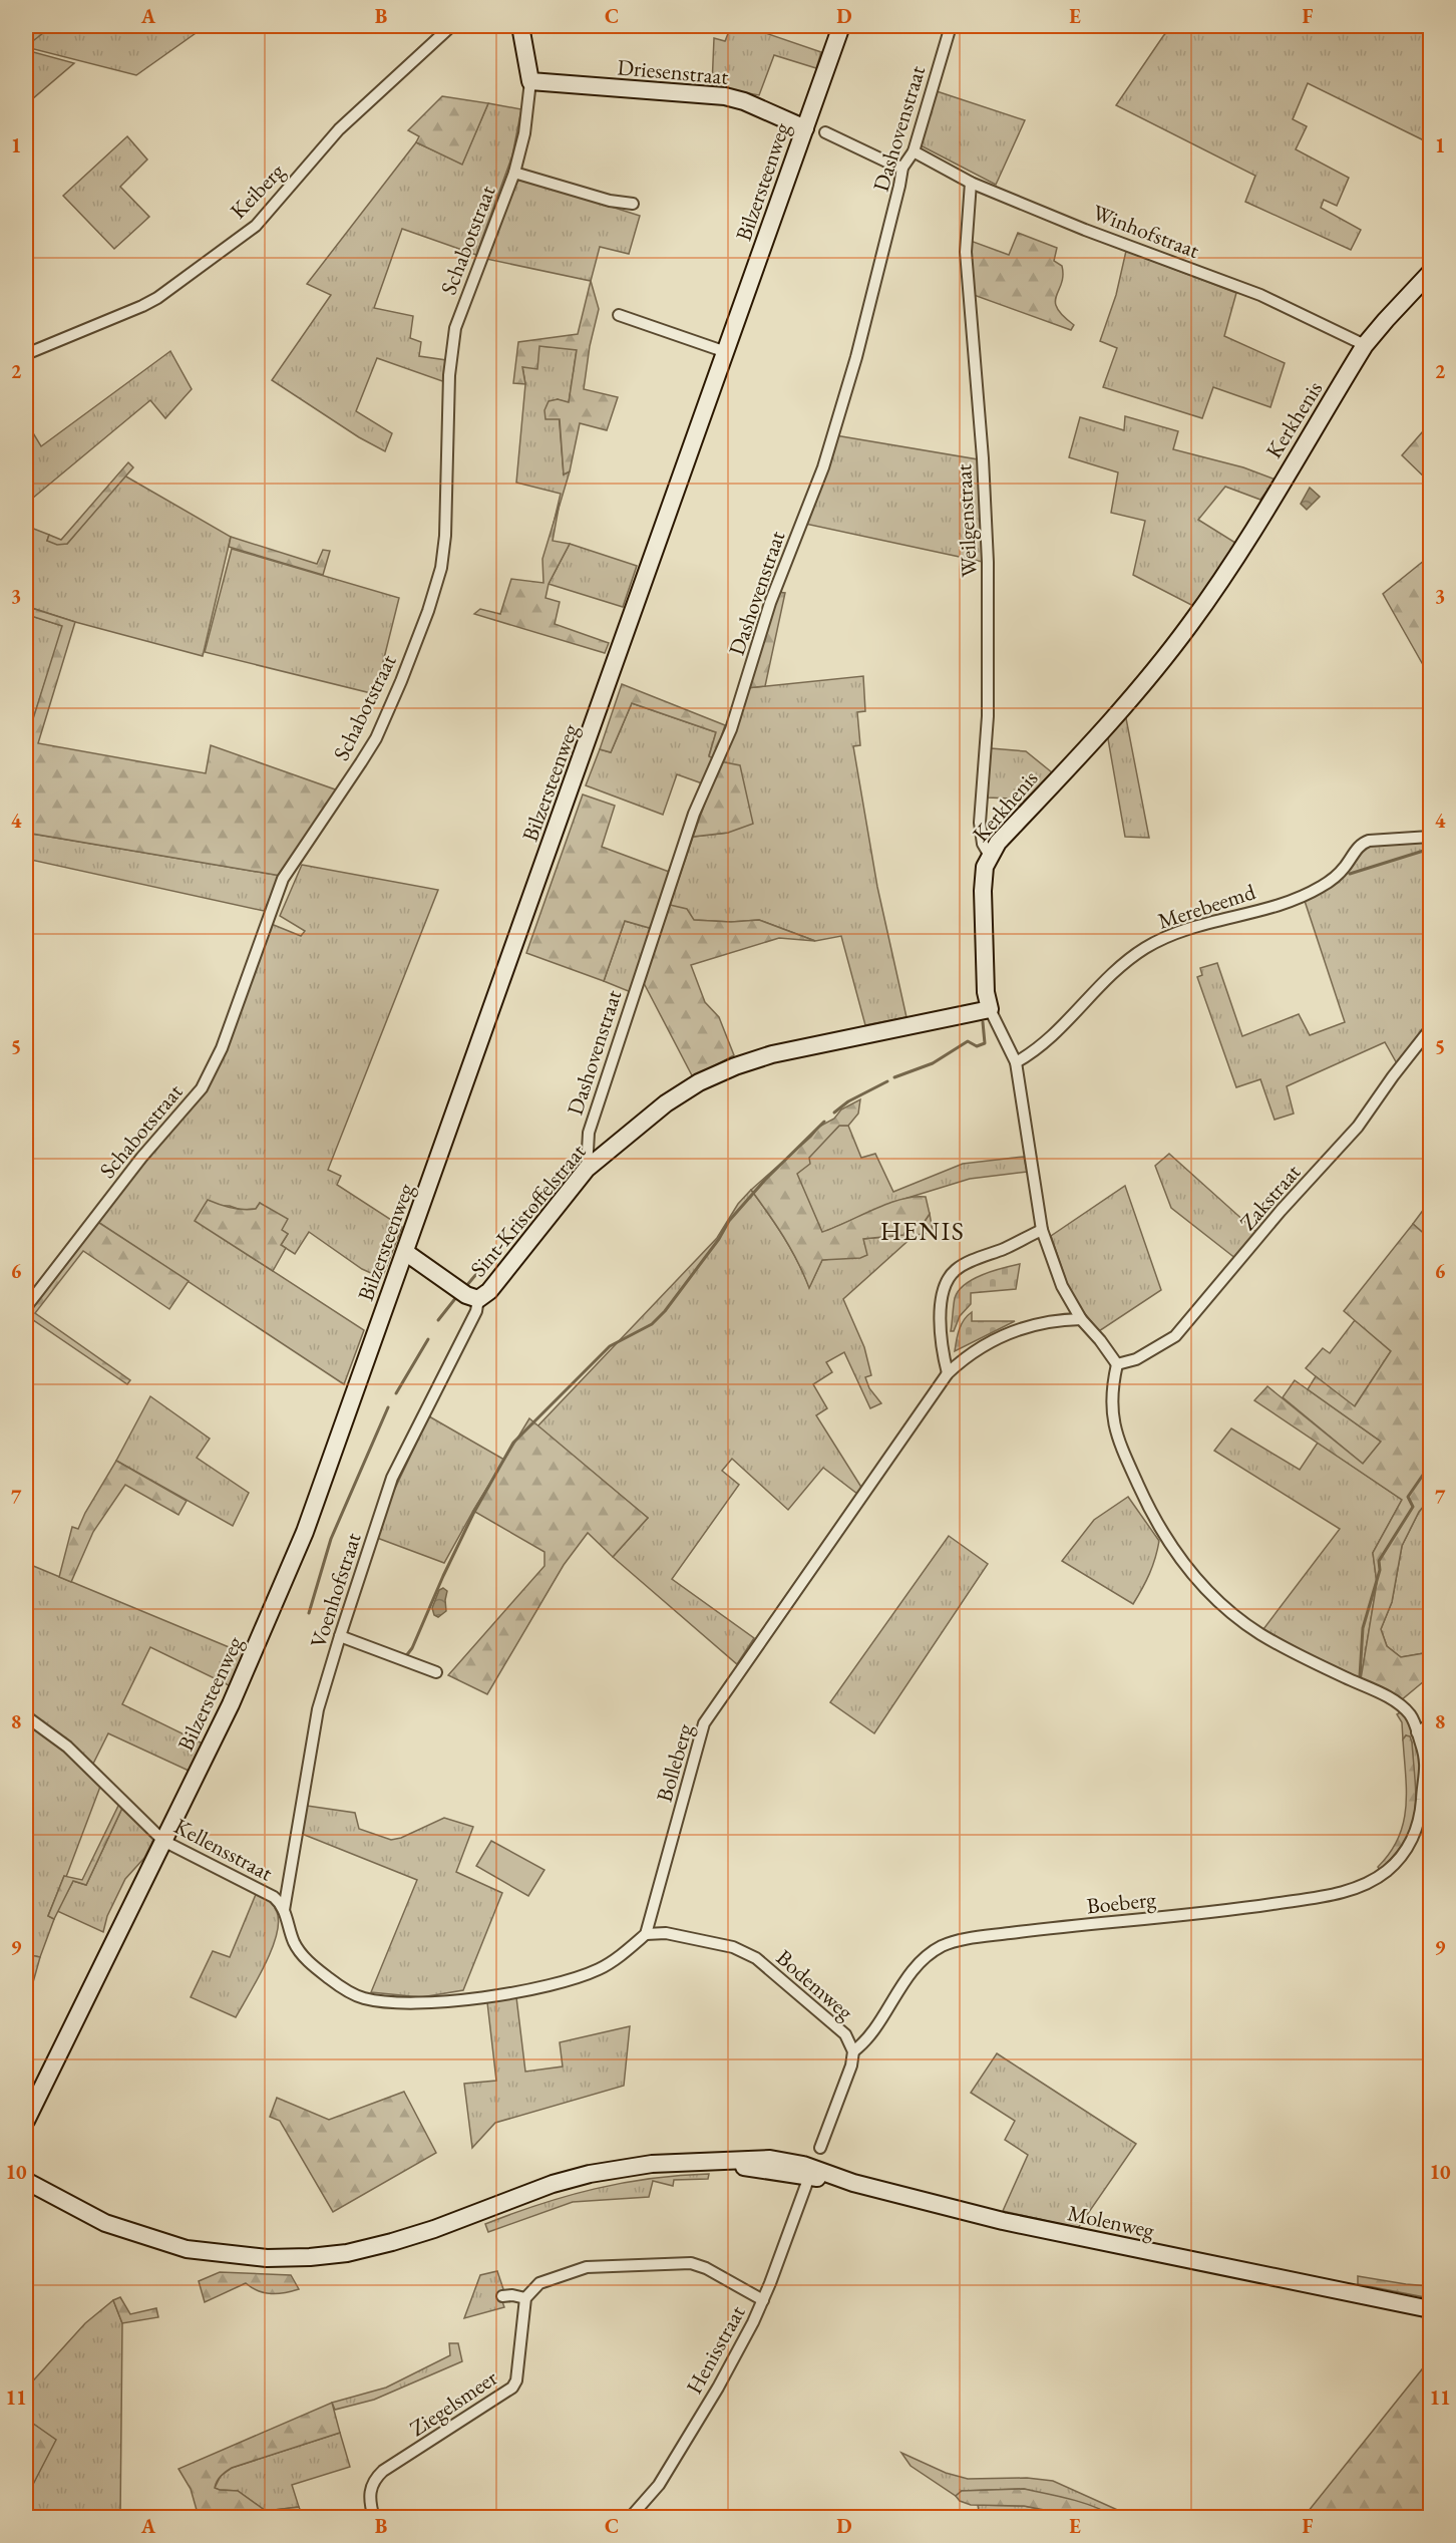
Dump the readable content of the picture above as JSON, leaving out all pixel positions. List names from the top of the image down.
{
  "streets": {
    "main road": [
      "Driesenstraat",
      "Bilzersteenweg",
      "Kerkhenis",
      "Sint-Kristoffelstraat",
      "Molenweg"
    ],
    "street": [
      "Dashovenstraat",
      "Keiberg",
      "Winhofstraat",
      "Schabotstraat",
      "Weilgenstraat",
      "Merebeemd",
      "Zakstraat",
      "Voenhofstraat",
      "Bolleberg",
      "Kellensstraat",
      "Boeberg",
      "Bodemweg",
      "Henisstraat",
      "Ziegelsmeer"
    ]
  },
  "crossings": [
    ["Driesenstraat", "Bilzersteenweg"],
    ["Driesenstraat", "Schabotstraat"],
    ["Dashovenstraat", "Winhofstraat"],
    ["Dashovenstraat", "Sint-Kristoffelstraat"],
    ["Bilzersteenweg", "Sint-Kristoffelstraat"],
    ["Bilzersteenweg", "Kellensstraat"],
    ["Winhofstraat", "Kerkhenis"],
    ["Winhofstraat", "Weilgenstraat"],
    ["Kerkhenis", "Weilgenstraat"],
    ["Kerkhenis", "Merebeemd"],
    ["Kerkhenis", "Zakstraat"],
    ["Kerkhenis", "Sint-Kristoffelstraat"],
    ["Kerkhenis", "Bolleberg"],
    ["Kerkhenis", "Boeberg"],
    ["Zakstraat", "Boeberg"],
    ["Sint-Kristoffelstraat", "Voenhofstraat"],
    ["Voenhofstraat", "Kellensstraat"],
    ["Bolleberg", "Kellensstraat"],
    ["Bolleberg", "Bodemweg"],
    ["Kellensstraat", "Bodemweg"],
    ["Boeberg", "Bodemweg"]
  ],
  "districts": ["HENIS"],
  "grid": {
    "columns": [
      "A",
      "B",
      "C",
      "D",
      "E",
      "F"
    ],
    "rows": [
      "1",
      "2",
      "3",
      "4",
      "5",
      "6",
      "7",
      "8",
      "9",
      "10",
      "11"
    ]
  }
}
